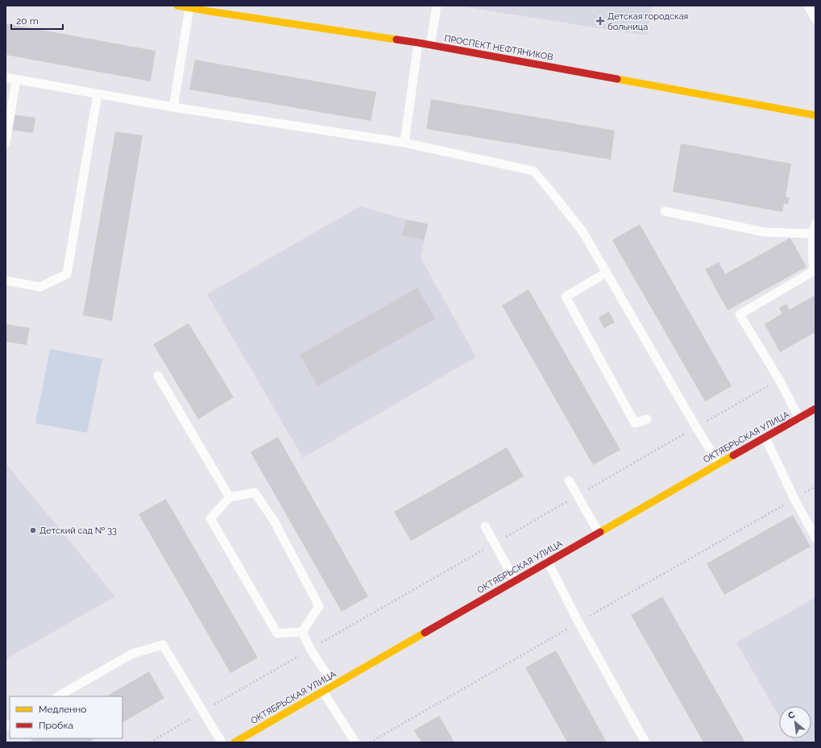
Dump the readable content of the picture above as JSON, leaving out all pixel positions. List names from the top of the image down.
{
  "streets": {
    "street": ["ПРОСПЕКТ НЕФТЯНИКОВ", "ОКТЯБРЬСКАЯ УЛИЦА"]
  },
  "places": {
    "health": ["Детская городская больница"],
    "other": ["Детский сад № 33"]
  },
  "legend": ["Медленно", "Пробка"],
  "scale_bar": "20 m",
  "north": "top left"
}
